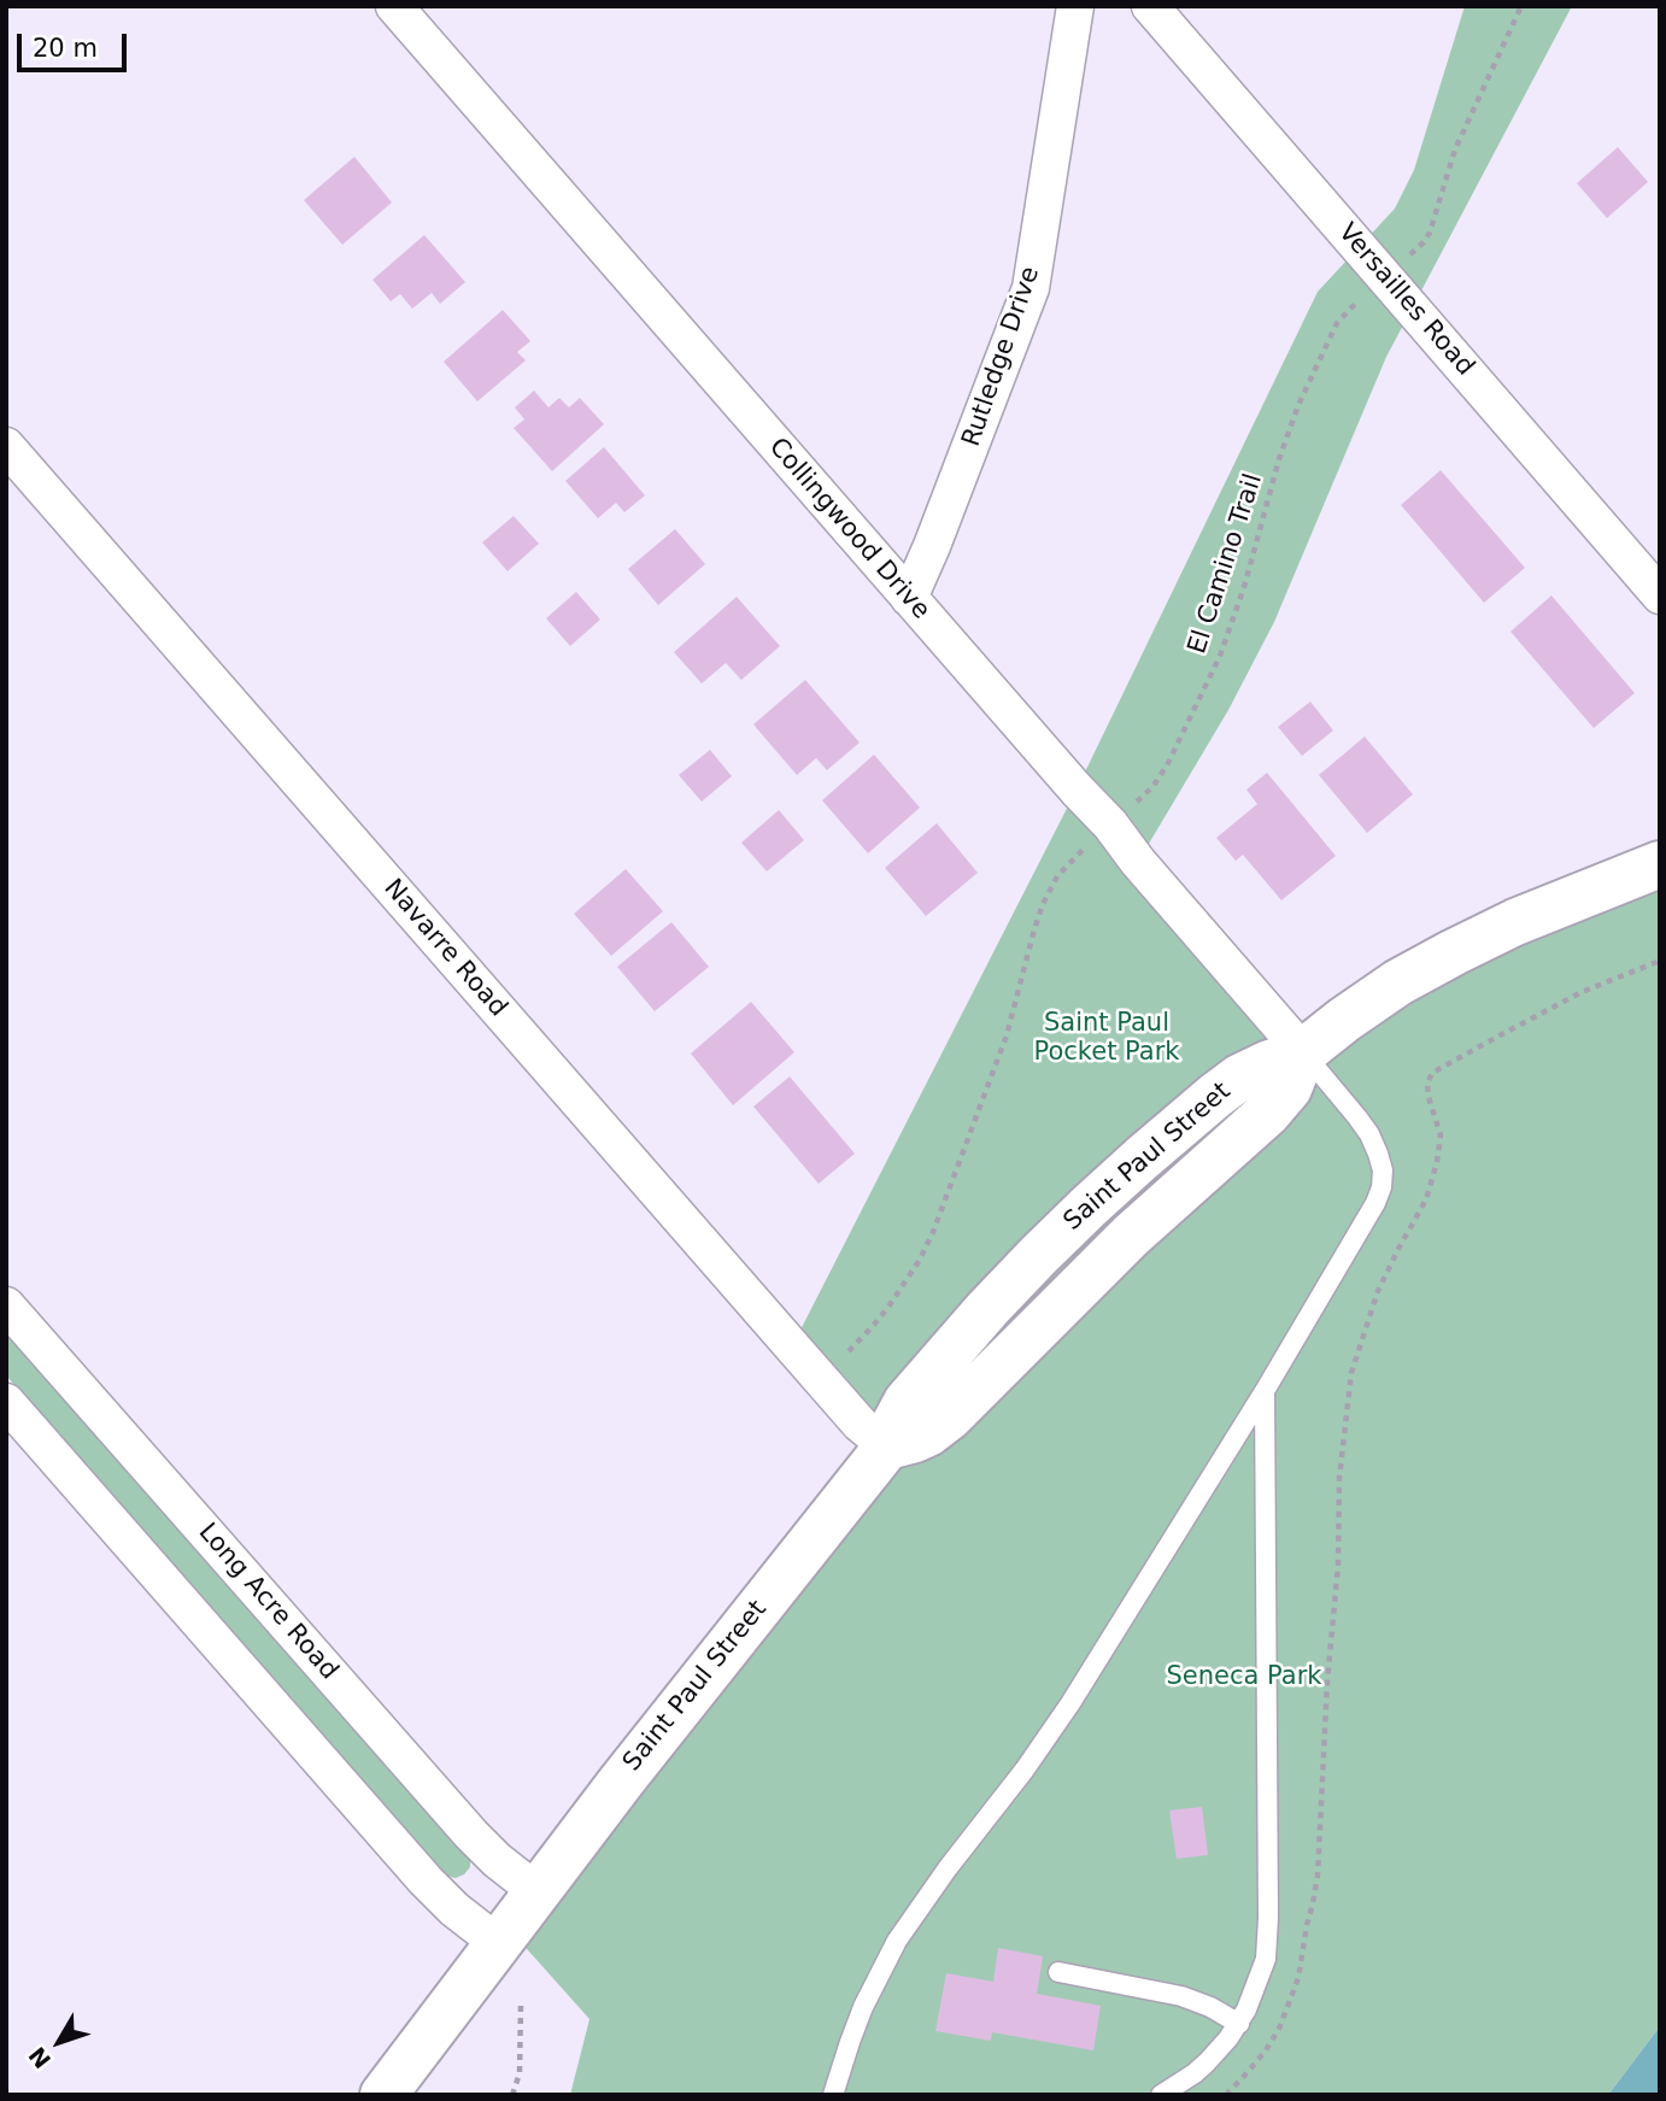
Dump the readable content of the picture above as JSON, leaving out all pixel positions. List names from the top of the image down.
{
  "streets": {
    "main road": ["Saint Paul Street"],
    "street": [
      "Versailles Road",
      "Rutledge Drive",
      "Collingwood Drive",
      "Navarre Road",
      "Long Acre Road"
    ],
    "path": ["El Camino Trail"]
  },
  "crossings": [
    ["Versailles Road", "El Camino Trail"],
    ["Rutledge Drive", "Collingwood Drive"],
    ["Collingwood Drive", "El Camino Trail"],
    ["Collingwood Drive", "Saint Paul Street"],
    ["Navarre Road", "Saint Paul Street"],
    ["Saint Paul Street", "Long Acre Road"]
  ],
  "parks": ["Saint Paul Pocket Park", "Seneca Park"],
  "scale_bar": "20 m",
  "north": "bottom left"
}
